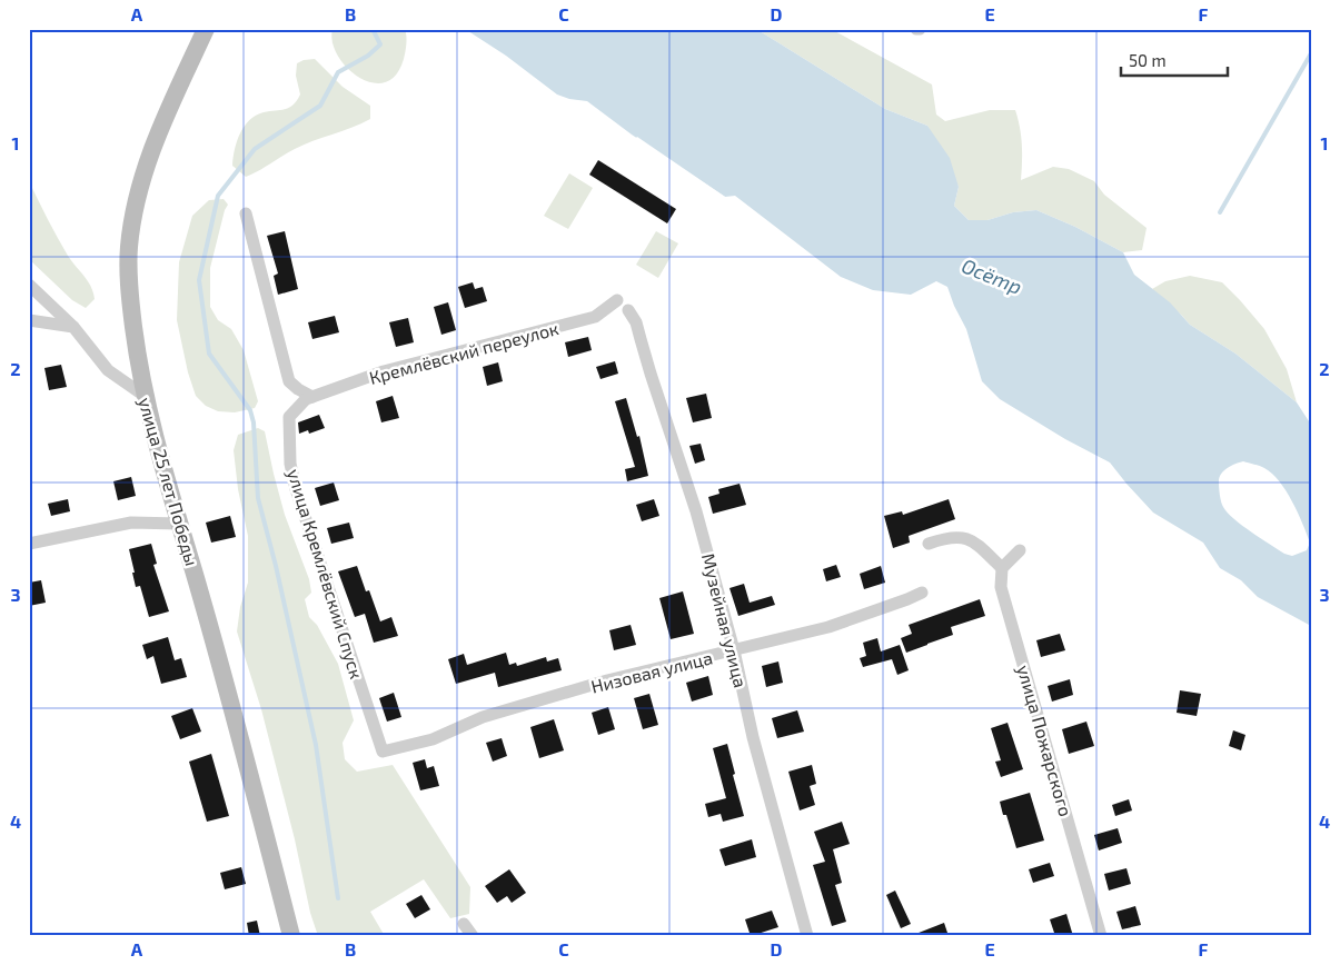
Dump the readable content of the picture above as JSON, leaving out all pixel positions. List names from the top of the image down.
{
  "streets": {
    "main road": ["улица 25 лет Победы"],
    "street": [
      "Кремлёвский переулок",
      "улица Кремлёвский Спуск",
      "Музейная улица",
      "Низовая улица",
      "улица Пожарского"
    ]
  },
  "crossings": [
    ["Кремлёвский переулок", "улица Кремлёвский Спуск"],
    ["улица Кремлёвский Спуск", "Низовая улица"],
    ["Музейная улица", "Низовая улица"]
  ],
  "water": ["Осётр"],
  "scale_bar": "50 m",
  "grid": {
    "columns": [
      "A",
      "B",
      "C",
      "D",
      "E",
      "F"
    ],
    "rows": [
      "1",
      "2",
      "3",
      "4"
    ]
  }
}
